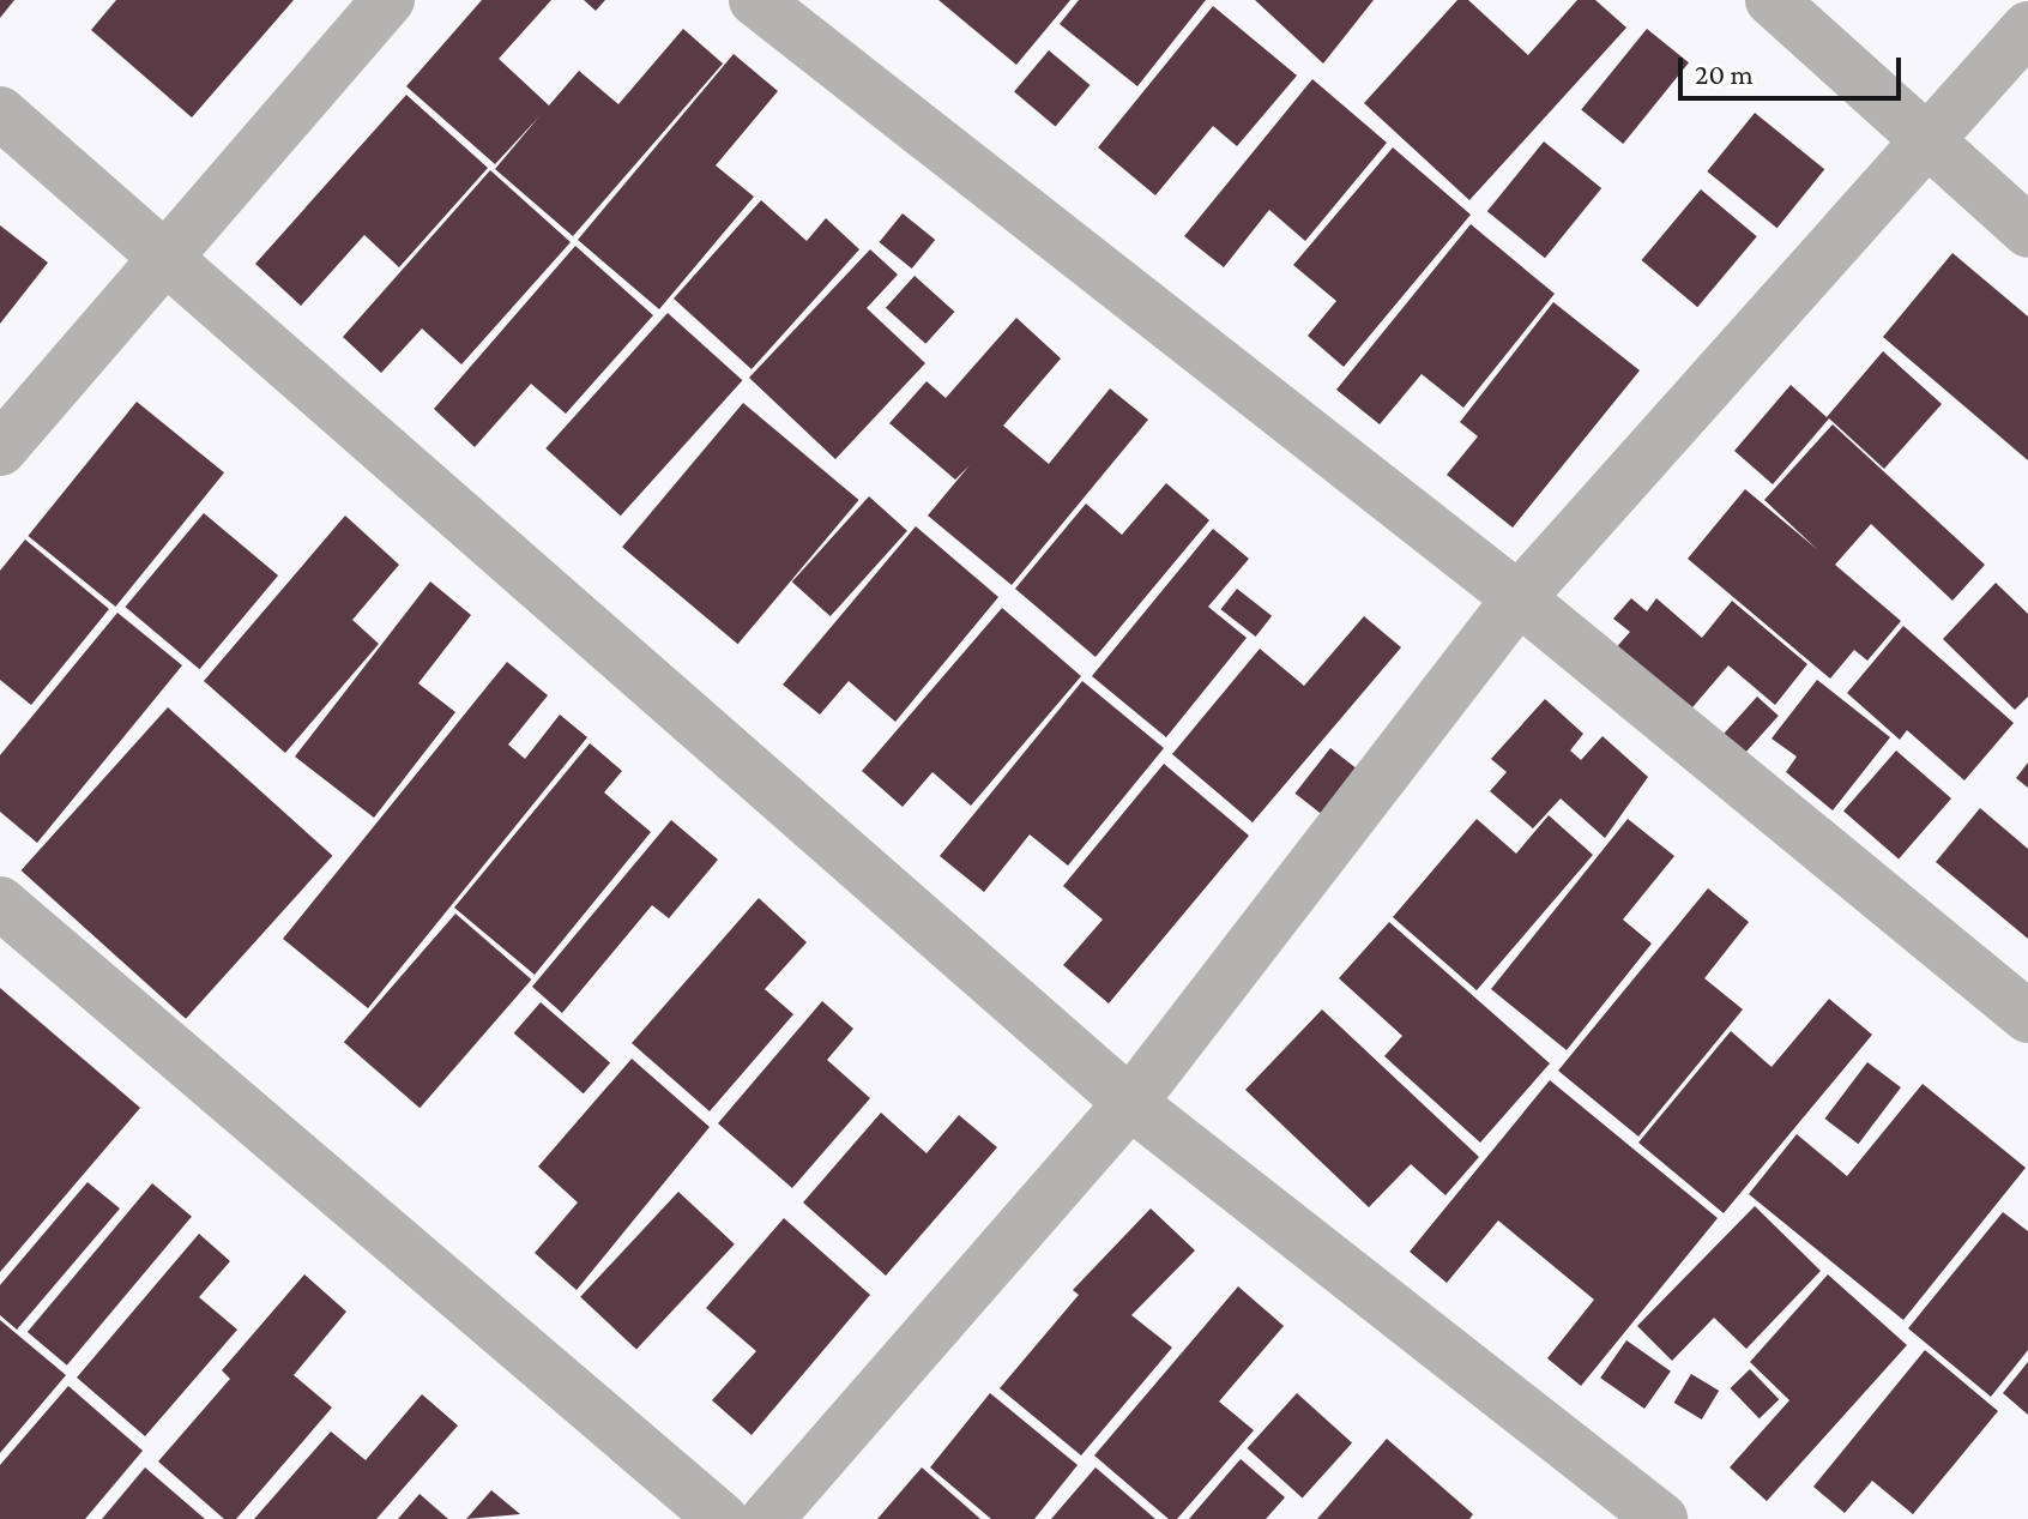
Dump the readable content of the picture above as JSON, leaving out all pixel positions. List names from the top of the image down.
{
  "scale_bar": "20 m"
}
